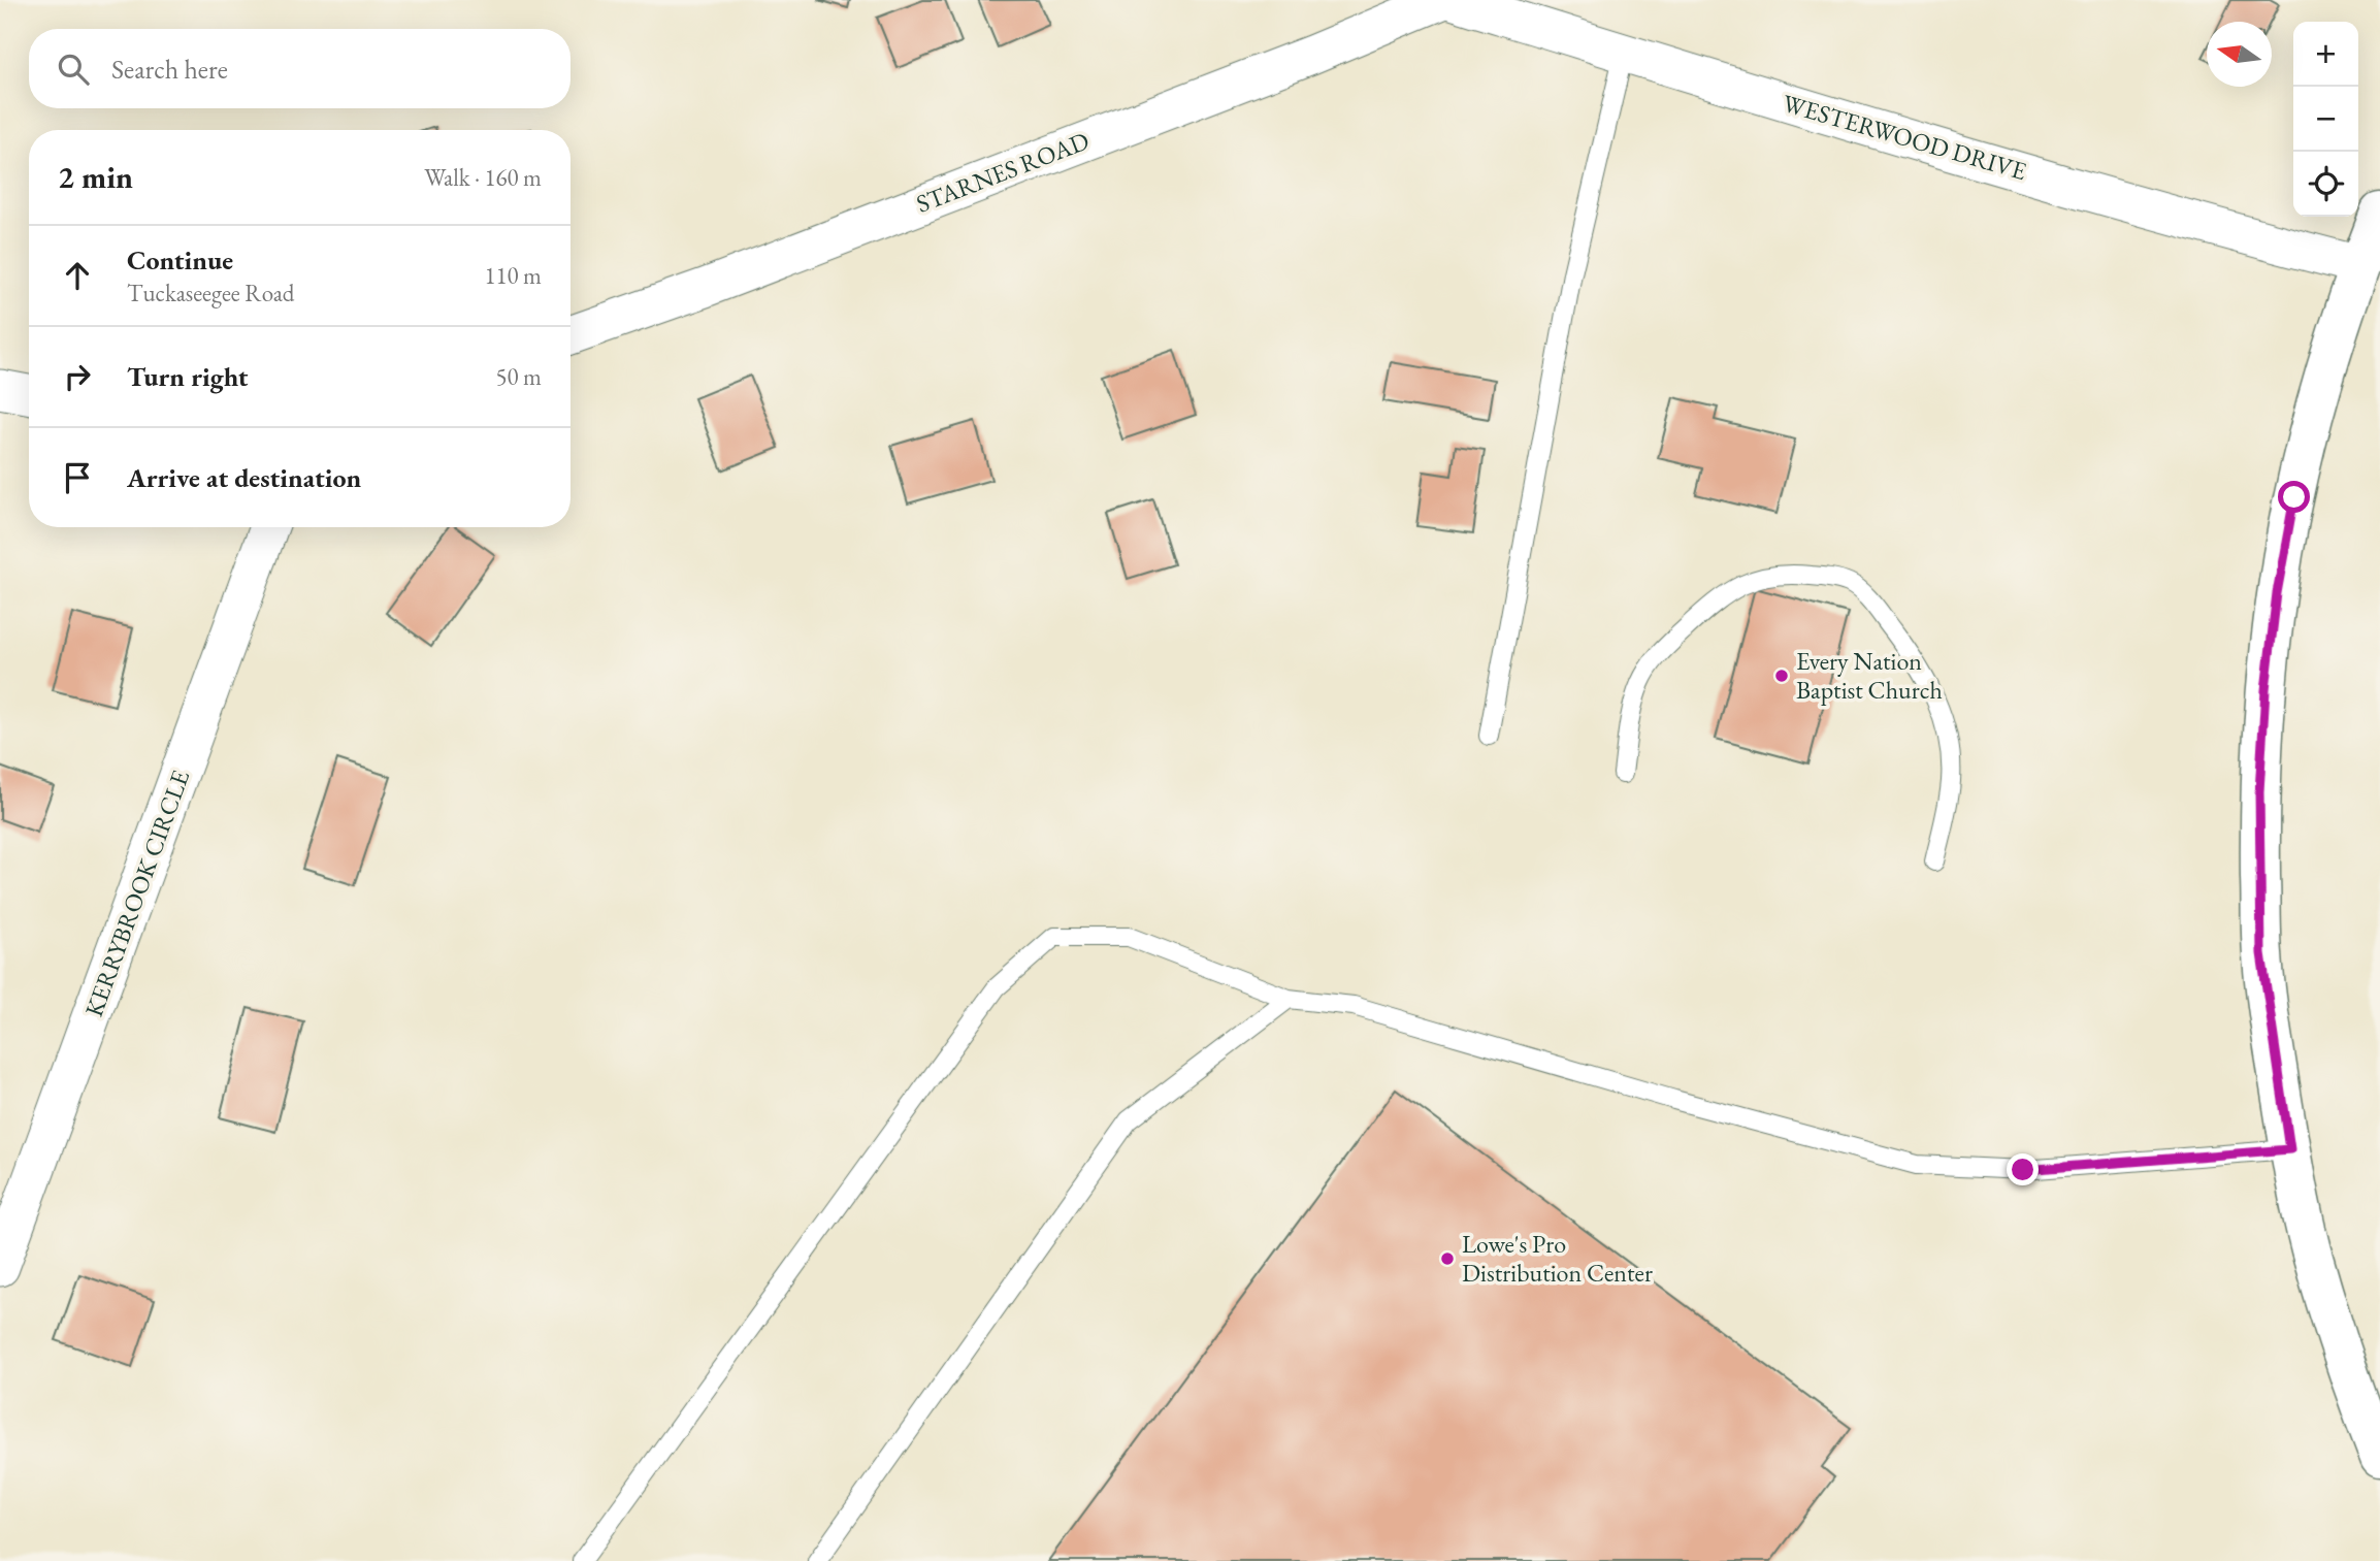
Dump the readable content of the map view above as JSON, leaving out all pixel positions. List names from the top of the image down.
{
  "streets": {
    "street": ["WESTERWOOD DRIVE", "STARNES ROAD", "KERRYBROOK CIRCLE"]
  },
  "places": ["Every Nation Baptist Church", "Lowe's Pro Distribution Center"],
  "north": "left",
  "page": {
    "map_buttons": ["+", "−"],
    "search": "Search here",
    "heading": ["2 min", "Walk · 160 m"],
    "list": [
      ["Continue", "Tuckaseegee Road", "110 m"],
      ["Turn right", "50 m"],
      "Arrive at destination"
    ]
  }
}
